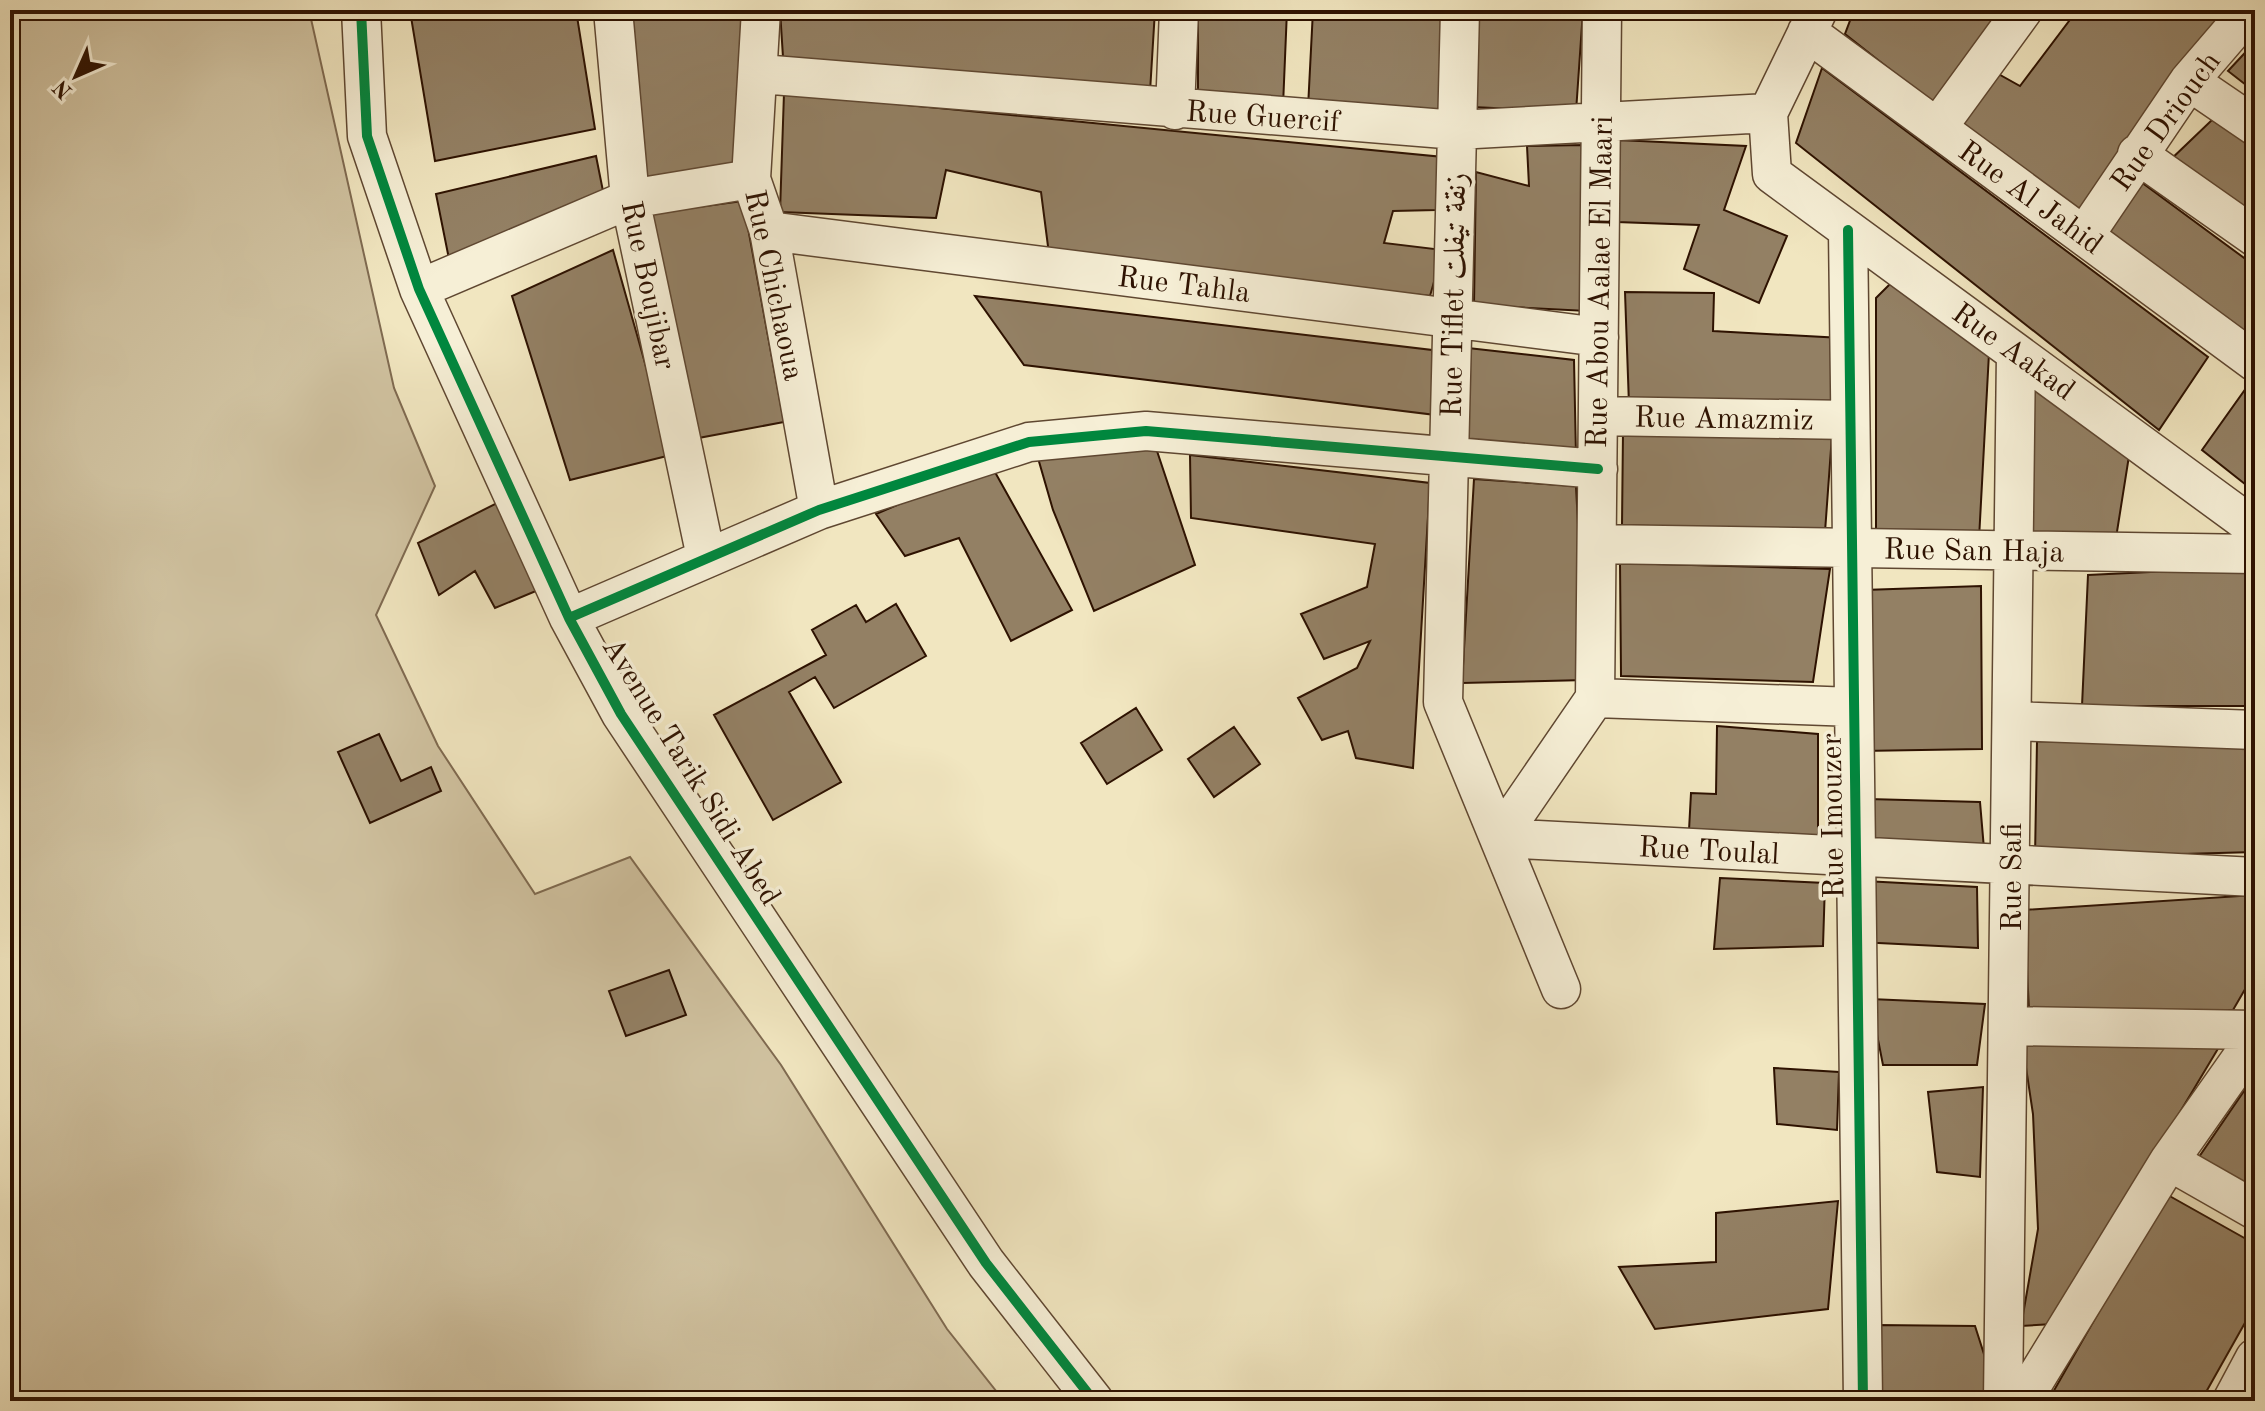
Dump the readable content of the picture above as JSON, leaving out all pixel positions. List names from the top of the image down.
{
  "streets": {
    "street": [
      "Rue Guercif",
      "Rue Driouch",
      "Rue Al Jahid",
      "Rue Abou Aalae El Maari",
      "Rue Tahla",
      "Rue Boujibar",
      "Rue Chichaoua",
      "Rue Tiflet زنقة تيفلت",
      "Rue Aakad",
      "Rue Amazmiz",
      "Rue San Haja",
      "Avenue Tarik Sidi Abed",
      "Rue Imouzer",
      "Rue Toulal",
      "Rue Safi"
    ]
  },
  "crossings": [
    ["Rue Guercif", "Rue Abou Aalae El Maari"],
    ["Rue Guercif", "Rue Chichaoua"],
    ["Rue Guercif", "Rue Tiflet زنقة تيفلت"],
    ["Rue Guercif", "Rue Aakad"],
    ["Rue Driouch", "Rue Al Jahid"],
    ["Rue Abou Aalae El Maari", "Rue Tahla"],
    ["Rue Abou Aalae El Maari", "Rue Amazmiz"],
    ["Rue Abou Aalae El Maari", "Rue San Haja"],
    ["Rue Tahla", "Rue Chichaoua"],
    ["Rue Tahla", "Rue Tiflet زنقة تيفلت"],
    ["Rue Tiflet زنقة تيفلت", "Rue Toulal"],
    ["Rue Aakad", "Rue Imouzer"],
    ["Rue Aakad", "Rue Safi"],
    ["Rue Amazmiz", "Rue Imouzer"],
    ["Rue San Haja", "Rue Imouzer"],
    ["Rue San Haja", "Rue Safi"],
    ["Rue Imouzer", "Rue Toulal"],
    ["Rue Toulal", "Rue Safi"]
  ],
  "north": "bottom left"
}
